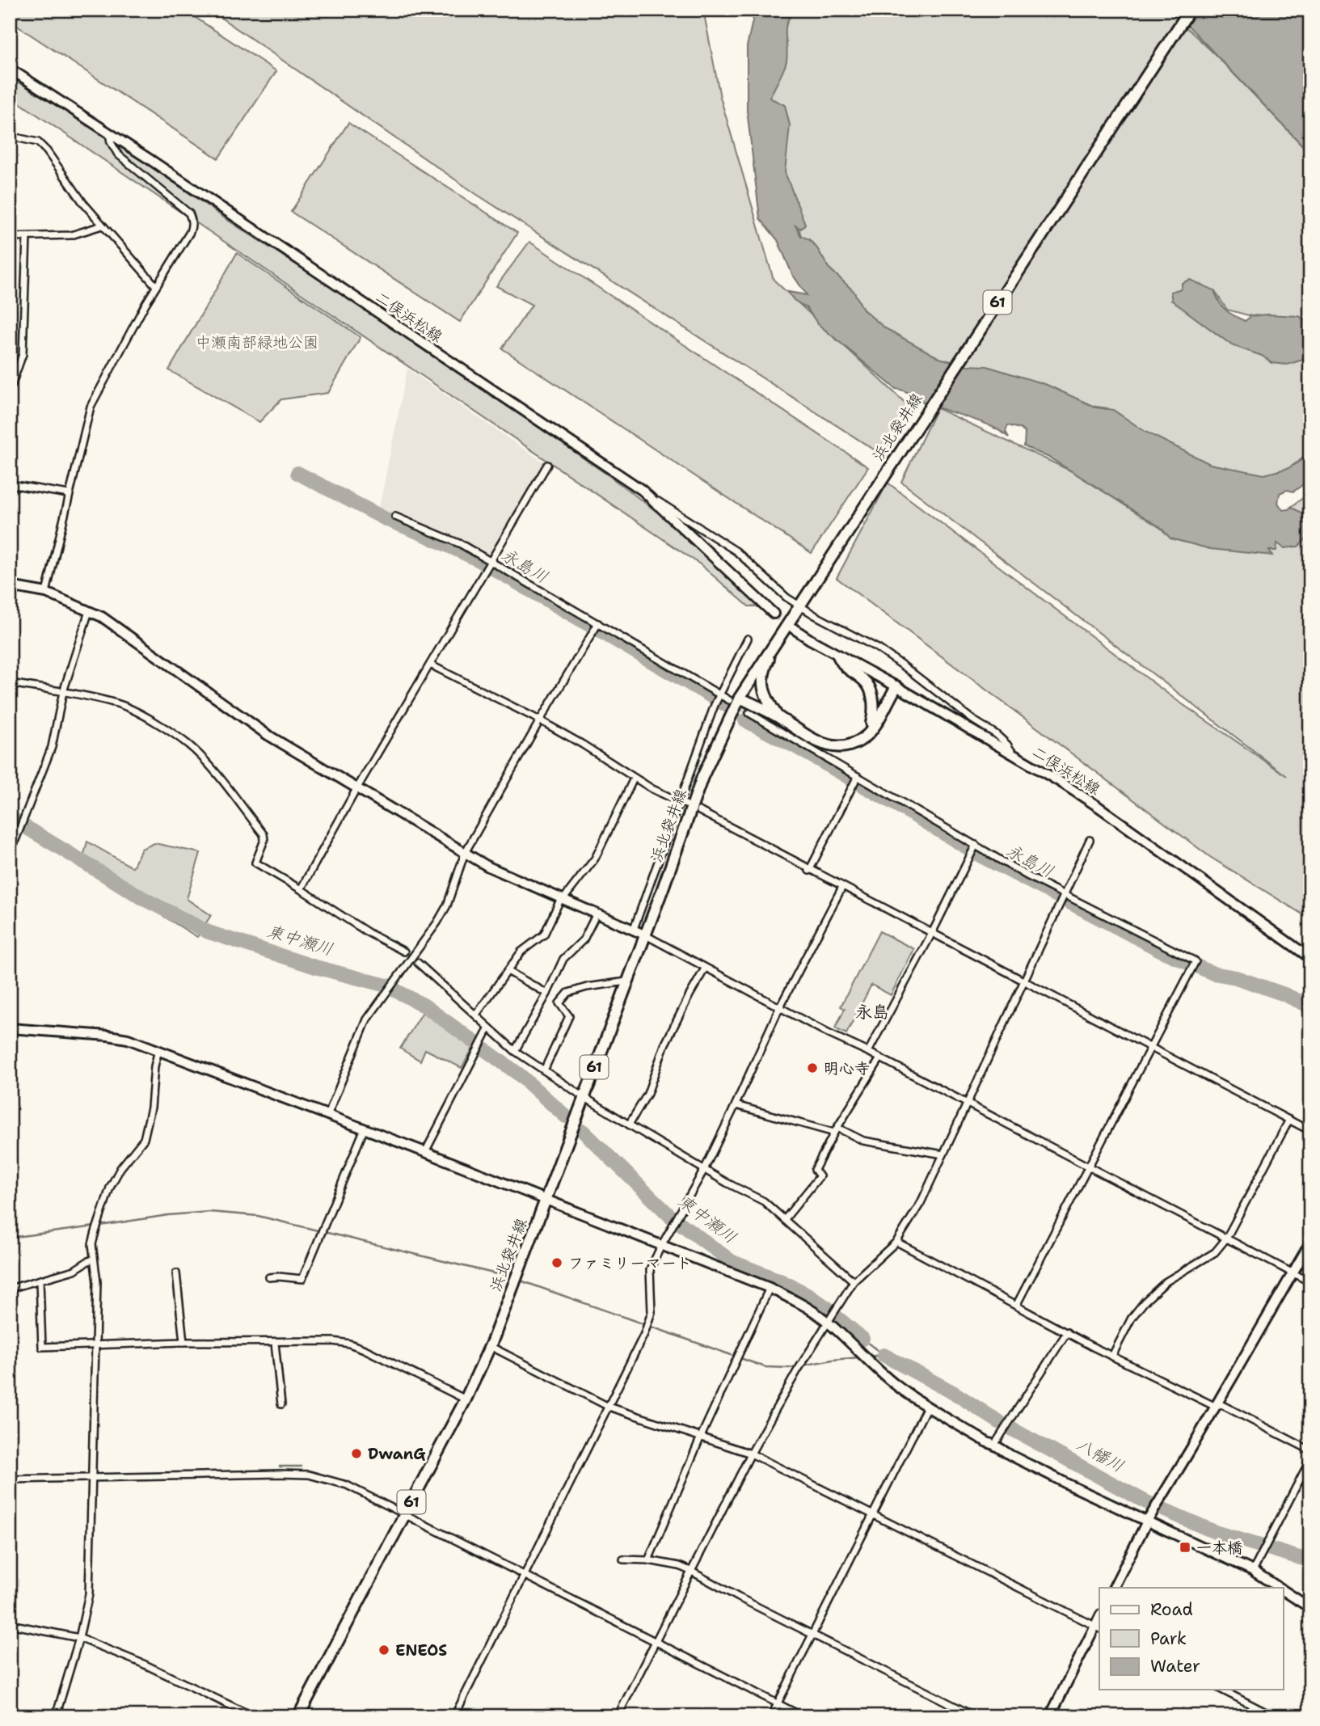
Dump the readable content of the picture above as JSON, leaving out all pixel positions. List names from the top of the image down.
{
  "streets": {
    "main road": ["61", "浜北袋井線"],
    "street": ["二俣浜松線"]
  },
  "districts": ["永島"],
  "water": ["永島川", "東中瀬川", "八幡川"],
  "parks": ["中瀬南部緑地公園"],
  "places": {
    "other": [
      "明心寺",
      "ファミリーマート",
      "DwanG",
      "ENEOS"
    ],
    "transit": ["一本橋"]
  },
  "legend": ["Road", "Park", "Water"]
}
